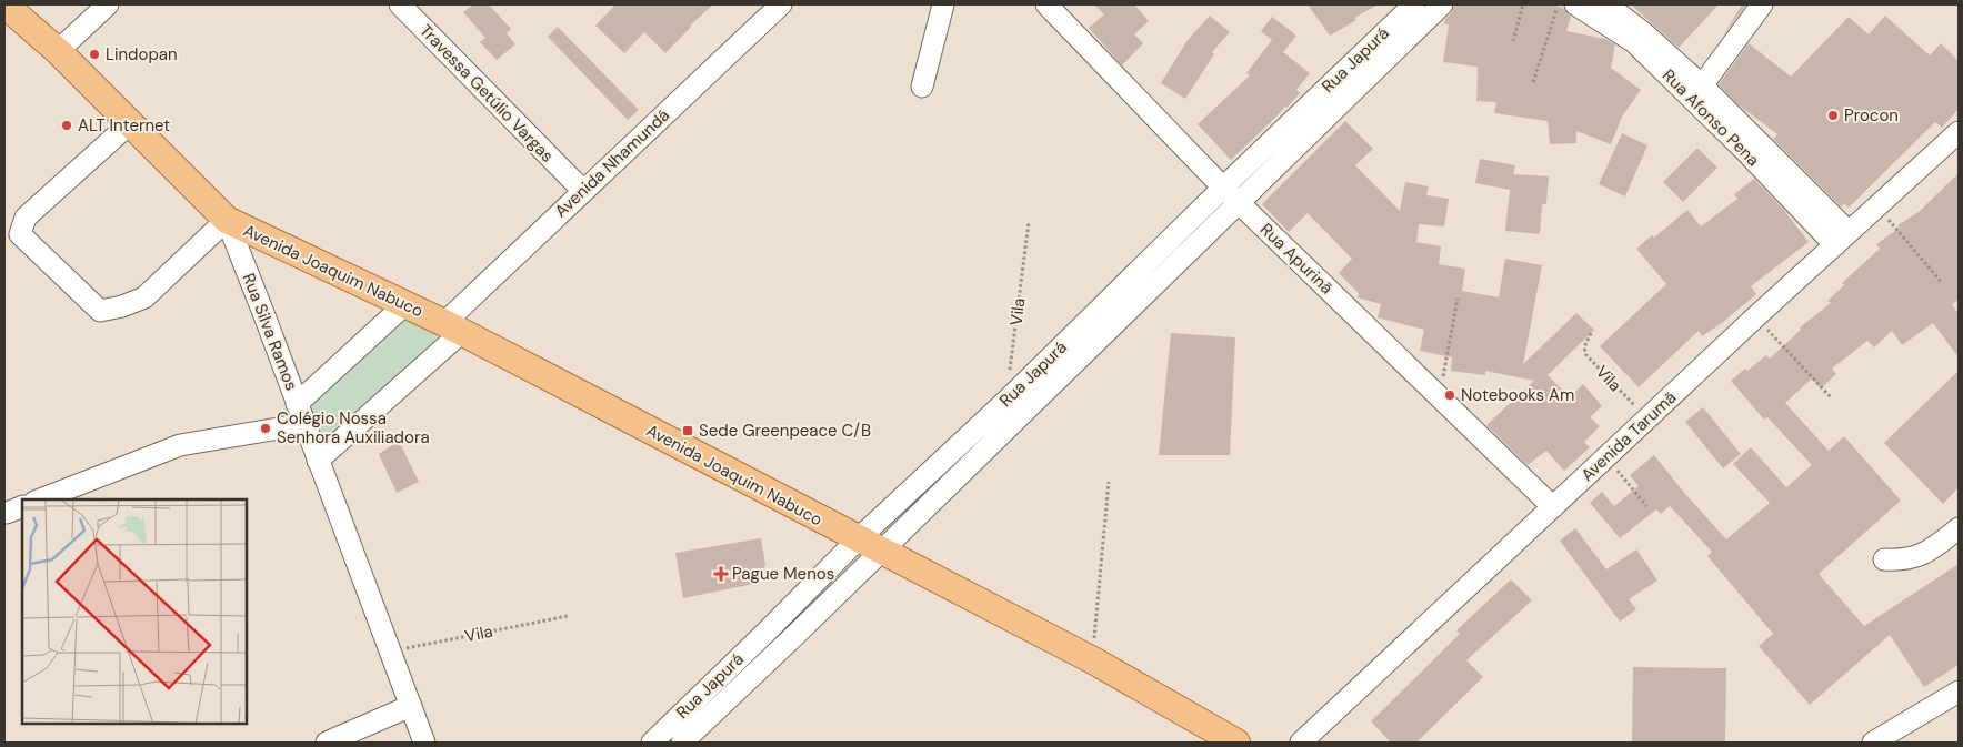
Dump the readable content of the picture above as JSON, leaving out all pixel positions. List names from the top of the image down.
{
  "streets": {
    "main road": ["Avenida Joaquim Nabuco", "Rua Silva Ramos"],
    "street": [
      "Rua Japurá",
      "Travessa Getúlio Vargas",
      "Rua Afonso Pena",
      "Avenida Nhamundá",
      "Rua Apurinã",
      "Avenida Tarumã"
    ],
    "path": ["Vila"]
  },
  "crossings": [
    ["Rua Japurá", "Rua Apurinã"],
    ["Rua Japurá", "Avenida Joaquim Nabuco"],
    ["Rua Japurá", "Vila"],
    ["Travessa Getúlio Vargas", "Avenida Nhamundá"],
    ["Rua Afonso Pena", "Avenida Tarumã"],
    ["Avenida Nhamundá", "Avenida Joaquim Nabuco"],
    ["Avenida Nhamundá", "Rua Silva Ramos"],
    ["Rua Apurinã", "Avenida Tarumã"],
    ["Avenida Joaquim Nabuco", "Rua Silva Ramos"],
    ["Vila", "Rua Silva Ramos"],
    ["Vila", "Avenida Tarumã"]
  ],
  "places": {
    "other": [
      "Lindopan",
      "Procon",
      "ALT Internet",
      "Notebooks Am",
      "Colégio Nossa Senhora Auxiliadora"
    ],
    "transit": ["Sede Greenpeace C/B"],
    "health": ["Pague Menos"]
  }
}
